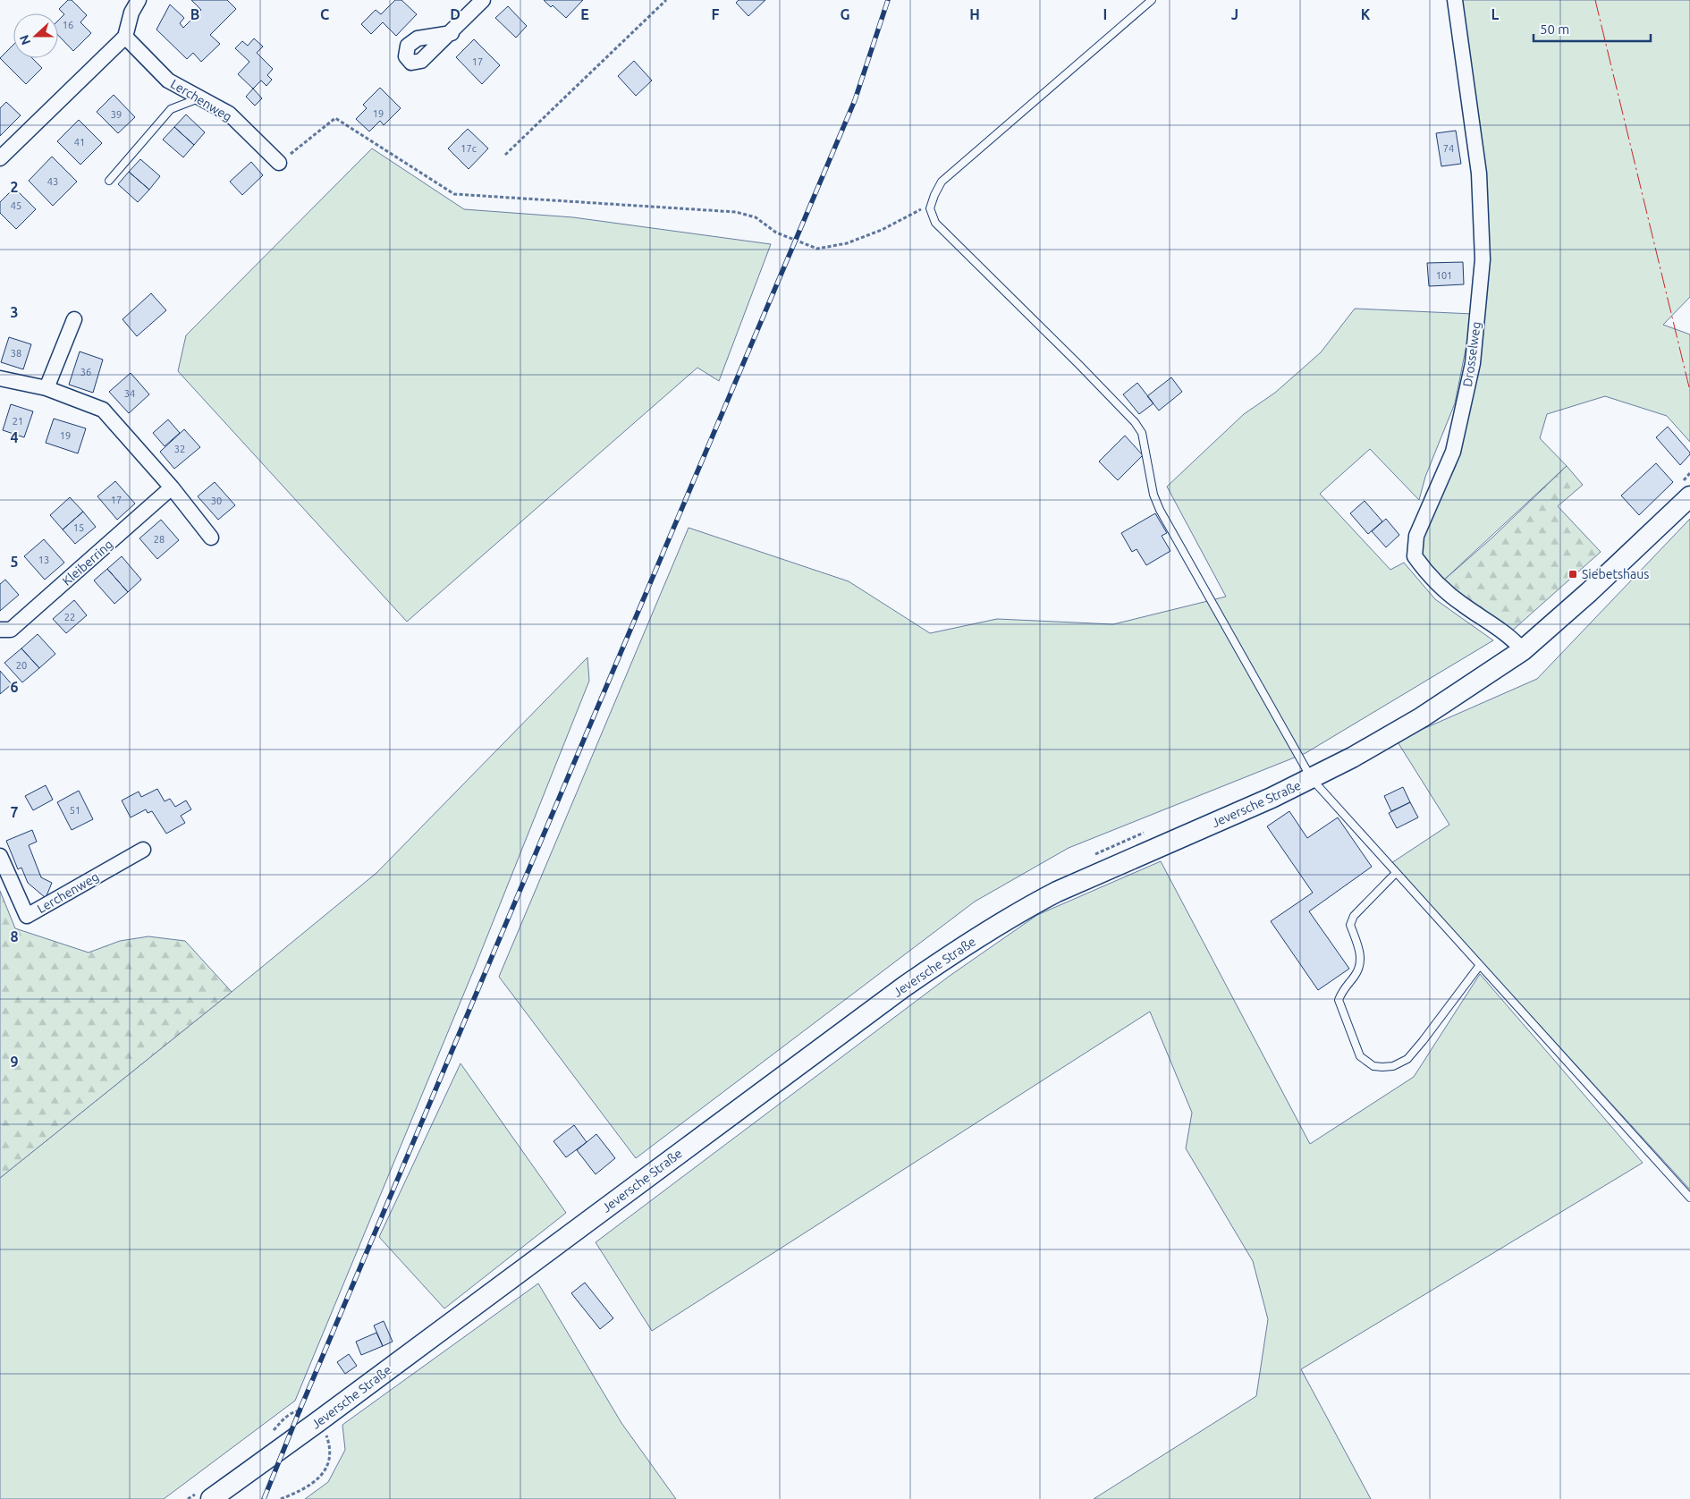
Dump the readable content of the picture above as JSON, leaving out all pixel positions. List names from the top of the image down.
{
  "streets": {
    "street": [
      "Lerchenweg",
      "Drosselweg",
      "Kleiberring",
      "Jeversche Straße"
    ]
  },
  "crossings": [
    ["Drosselweg", "Jeversche Straße"]
  ],
  "places": {
    "transit": ["Siebetshaus"]
  },
  "house_numbers": [
    "16",
    "17",
    "19",
    "39",
    "41",
    "17c",
    "74",
    "43",
    "45",
    "101",
    "38",
    "36",
    "34",
    "21",
    "19",
    "32",
    "17",
    "30",
    "15",
    "28",
    "13",
    "22",
    "20",
    "51"
  ],
  "scale_bar": "50 m",
  "north": "left",
  "grid": {
    "columns": [
      "B",
      "C",
      "D",
      "E",
      "F",
      "G",
      "H",
      "I",
      "J",
      "K",
      "L"
    ],
    "rows": [
      "2",
      "3",
      "4",
      "5",
      "6",
      "7",
      "8",
      "9"
    ]
  }
}
